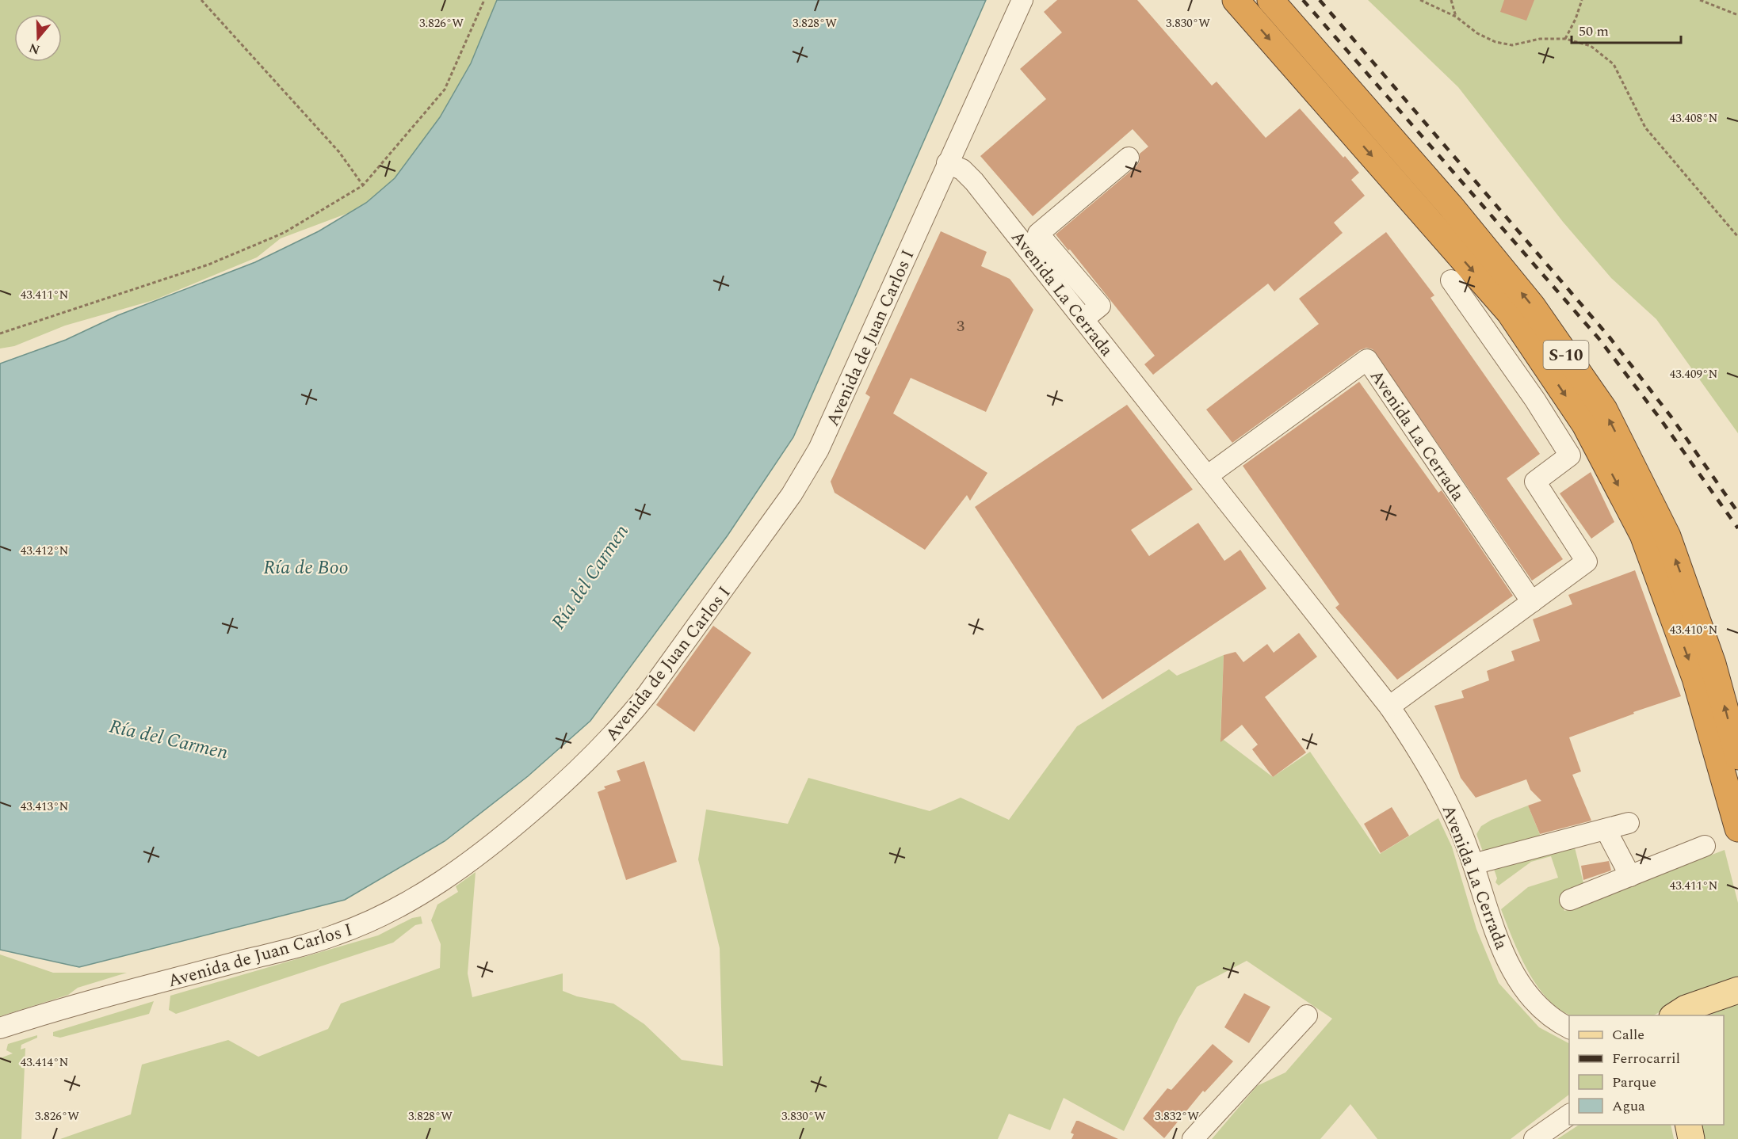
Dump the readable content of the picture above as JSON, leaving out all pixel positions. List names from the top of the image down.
{
  "streets": {
    "highway": ["S-10"],
    "street": ["Avenida La Cerrada", "Avenida de Juan Carlos I"]
  },
  "crossings": [
    ["Avenida La Cerrada", "Avenida de Juan Carlos I"]
  ],
  "water": ["Ría de Boo", "Ría del Carmen"],
  "house_numbers": ["3"],
  "legend": [
    "Calle",
    "Ferrocarril",
    "Parque",
    "Agua"
  ],
  "scale_bar": "50 m",
  "north": "bottom",
  "coordinates": [
    "3.826°W",
    "3.828°W",
    "3.830°W",
    "43.408°N",
    "43.411°N",
    "43.409°N",
    "43.412°N",
    "43.410°N",
    "43.413°N",
    "43.414°N",
    "3.832°W"
  ]
}
